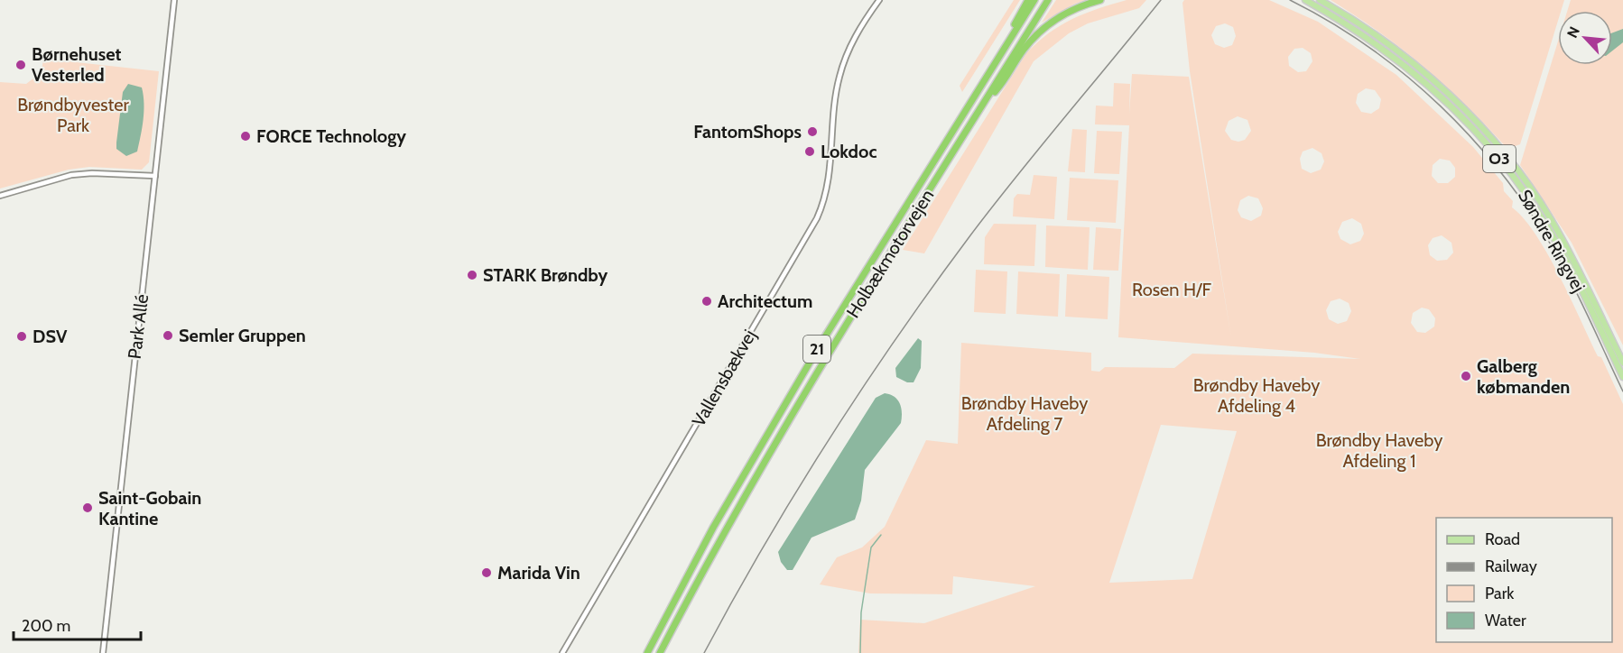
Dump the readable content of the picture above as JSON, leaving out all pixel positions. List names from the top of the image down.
{
  "streets": {
    "highway": ["Holbækmotorvejen", "21"],
    "main road": ["O3", "Søndre Ringvej"],
    "street": ["Park Allé", "Vallensbækvej"]
  },
  "parks": [
    "Brøndbyvester Park",
    "Rosen H/F",
    "Brøndby Haveby Afdeling 4",
    "Brøndby Haveby Afdeling 7",
    "Brøndby Haveby Afdeling 1"
  ],
  "places": [
    "Børnehuset Vesterled",
    "FantomShops",
    "FORCE Technology",
    "Lokdoc",
    "STARK Brøndby",
    "Architectum",
    "Semler Gruppen",
    "DSV",
    "Galberg købmanden",
    "Saint-Gobain Kantine",
    "Marida Vin"
  ],
  "legend": [
    "Road",
    "Railway",
    "Park",
    "Water"
  ],
  "scale_bar": "200 m",
  "north": "top left"
}
